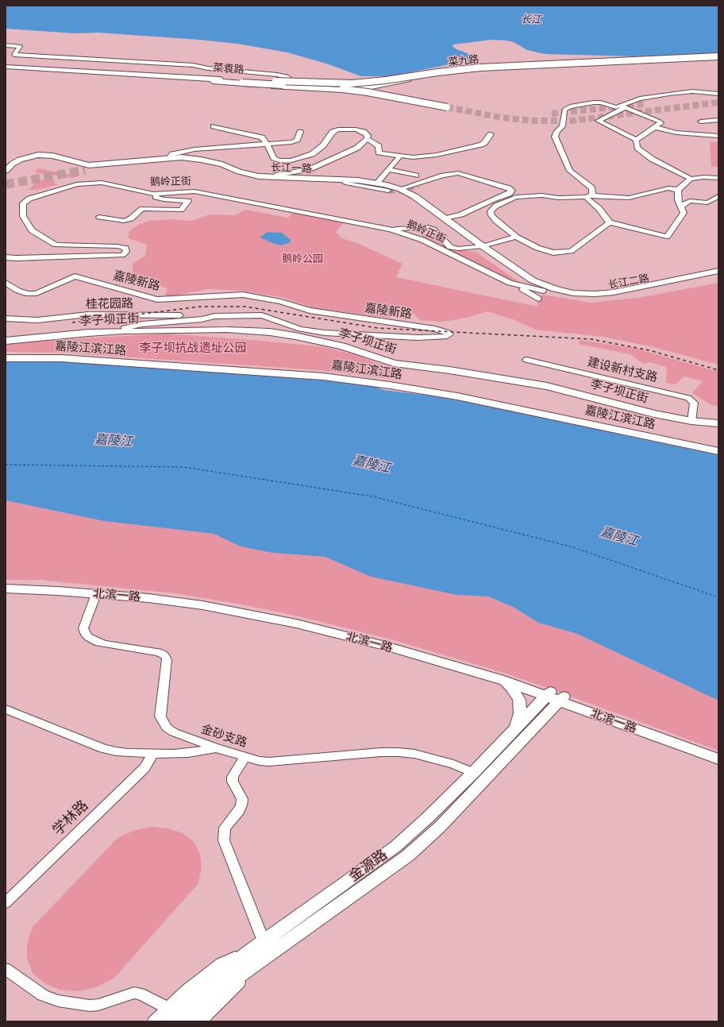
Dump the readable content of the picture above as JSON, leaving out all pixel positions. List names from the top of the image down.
{
  "streets": {
    "main road": [
      "菜九路",
      "菜袁路",
      "长江一路",
      "长江二路",
      "李子坝正街",
      "嘉陵江滨江路",
      "北滨一路",
      "金源路"
    ],
    "street": [
      "鹅岭正街",
      "嘉陵新路",
      "桂花园路",
      "建设新村支路",
      "金砂支路",
      "学林路"
    ]
  },
  "crossings": [
    ["菜九路", "菜袁路"],
    ["长江一路", "鹅岭正街"],
    ["长江一路", "长江二路"],
    ["鹅岭正街", "长江二路"],
    ["嘉陵新路", "桂花园路"],
    ["嘉陵新路", "李子坝正街"],
    ["李子坝正街", "建设新村支路"],
    ["北滨一路", "金砂支路"],
    ["北滨一路", "金源路"],
    ["金砂支路", "金源路"]
  ],
  "water": ["长江", "嘉陵江"],
  "parks": ["鹅岭公园", "李子坝抗战遗址公园"]
}
